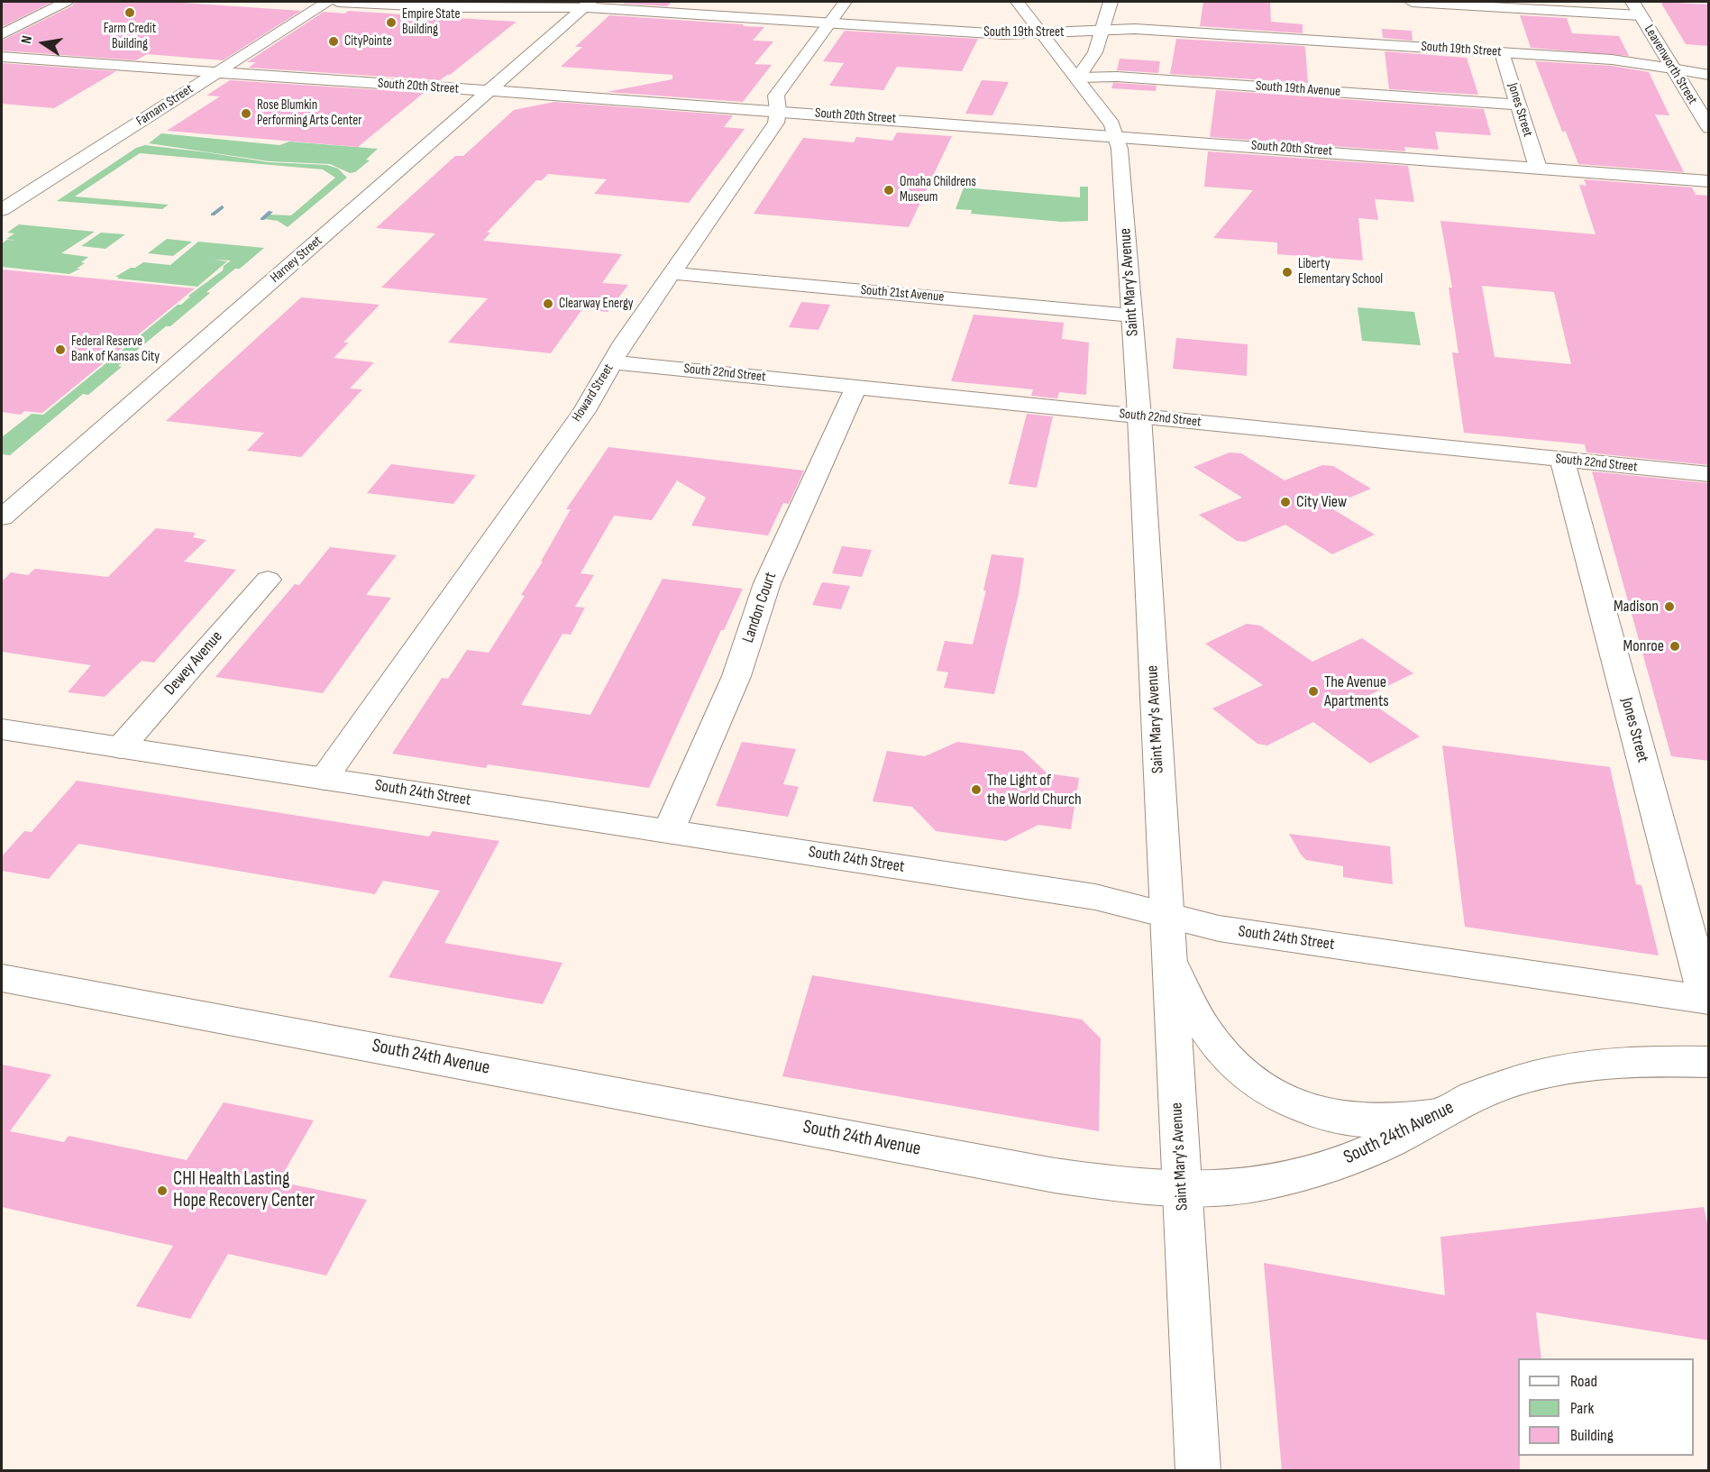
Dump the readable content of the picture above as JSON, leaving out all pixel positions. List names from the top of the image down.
{
  "streets": {
    "main road": [
      "South 19th Street",
      "Leavenworth Street",
      "South 20th Street",
      "South 19th Avenue",
      "Farnam Street",
      "Jones Street",
      "Harney Street",
      "Saint Mary's Avenue",
      "South 21st Avenue",
      "South 22nd Street",
      "Howard Street",
      "Landon Court",
      "Dewey Avenue",
      "South 24th Street",
      "South 24th Avenue"
    ]
  },
  "crossings": [
    ["South 19th Street", "Leavenworth Street"],
    ["South 19th Street", "Jones Street"],
    ["South 19th Street", "Harney Street"],
    ["South 19th Street", "Saint Mary's Avenue"],
    ["South 19th Street", "Howard Street"],
    ["South 20th Street", "Farnam Street"],
    ["South 20th Street", "Jones Street"],
    ["South 20th Street", "Harney Street"],
    ["South 20th Street", "Saint Mary's Avenue"],
    ["South 20th Street", "Howard Street"],
    ["South 19th Avenue", "Jones Street"],
    ["South 19th Avenue", "Saint Mary's Avenue"],
    ["Jones Street", "South 22nd Street"],
    ["Jones Street", "South 24th Street"],
    ["Saint Mary's Avenue", "South 21st Avenue"],
    ["Saint Mary's Avenue", "South 22nd Street"],
    ["Saint Mary's Avenue", "South 24th Street"],
    ["Saint Mary's Avenue", "South 24th Avenue"],
    ["South 21st Avenue", "Howard Street"],
    ["South 22nd Street", "Howard Street"],
    ["South 22nd Street", "Landon Court"],
    ["Howard Street", "South 24th Street"],
    ["Landon Court", "South 24th Street"],
    ["Dewey Avenue", "South 24th Street"]
  ],
  "places": [
    "Farm Credit Building",
    "Empire State Building",
    "CityPointe",
    "Rose Blumkin Performing Arts Center",
    "Omaha Childrens Museum",
    "Liberty Elementary School",
    "Clearway Energy",
    "Federal Reserve Bank of Kansas City",
    "City View",
    "Madison",
    "Monroe",
    "The Avenue Apartments",
    "The Light of the World Church",
    "CHI Health Lasting Hope Recovery Center"
  ],
  "legend": ["Road", "Park", "Building"],
  "north": "left"
}
